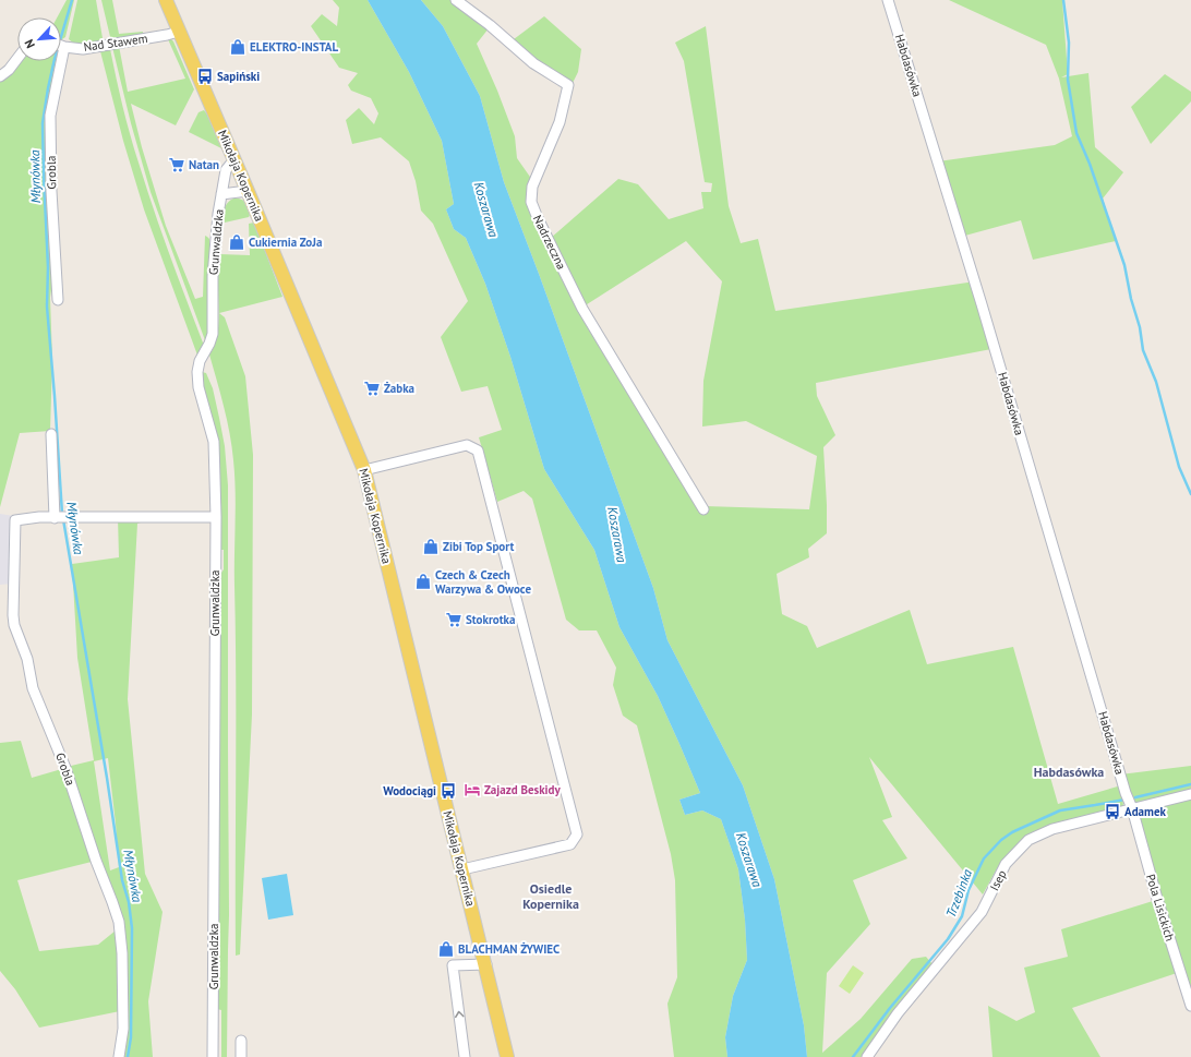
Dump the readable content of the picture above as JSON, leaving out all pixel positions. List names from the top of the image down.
{
  "streets": {
    "main road": ["Mikołaja Kopernika"],
    "street": [
      "Nad Stawem",
      "Habdasówka",
      "Grobla",
      "Grunwaldzka",
      "Nadrzeczna",
      "Isep",
      "Pola Lisickich"
    ]
  },
  "crossings": [
    ["Nad Stawem", "Grobla"],
    ["Nad Stawem", "Mikołaja Kopernika"],
    ["Habdasówka", "Isep"],
    ["Habdasówka", "Pola Lisickich"],
    ["Grobla", "Grunwaldzka"],
    ["Mikołaja Kopernika", "Grunwaldzka"],
    ["Isep", "Pola Lisickich"]
  ],
  "districts": ["Habdasówka", "Osiedle Kopernika"],
  "water": ["Młynówka", "Koszarawa", "Trzebinka"],
  "places": {
    "shop": [
      "ELEKTRO-INSTAL",
      "Cukiernia ZoJa",
      "Zibi Top Sport",
      "Czech & Czech Warzywa & Owoce",
      "BLACHMAN ŻYWIEC"
    ],
    "bus stop": ["Sapiński", "Wodociągi", "Adamek"],
    "supermarket": ["Natan", "Żabka", "Stokrotka"],
    "hotel": ["Zajazd Beskidy"]
  },
  "north": "bottom left"
}
